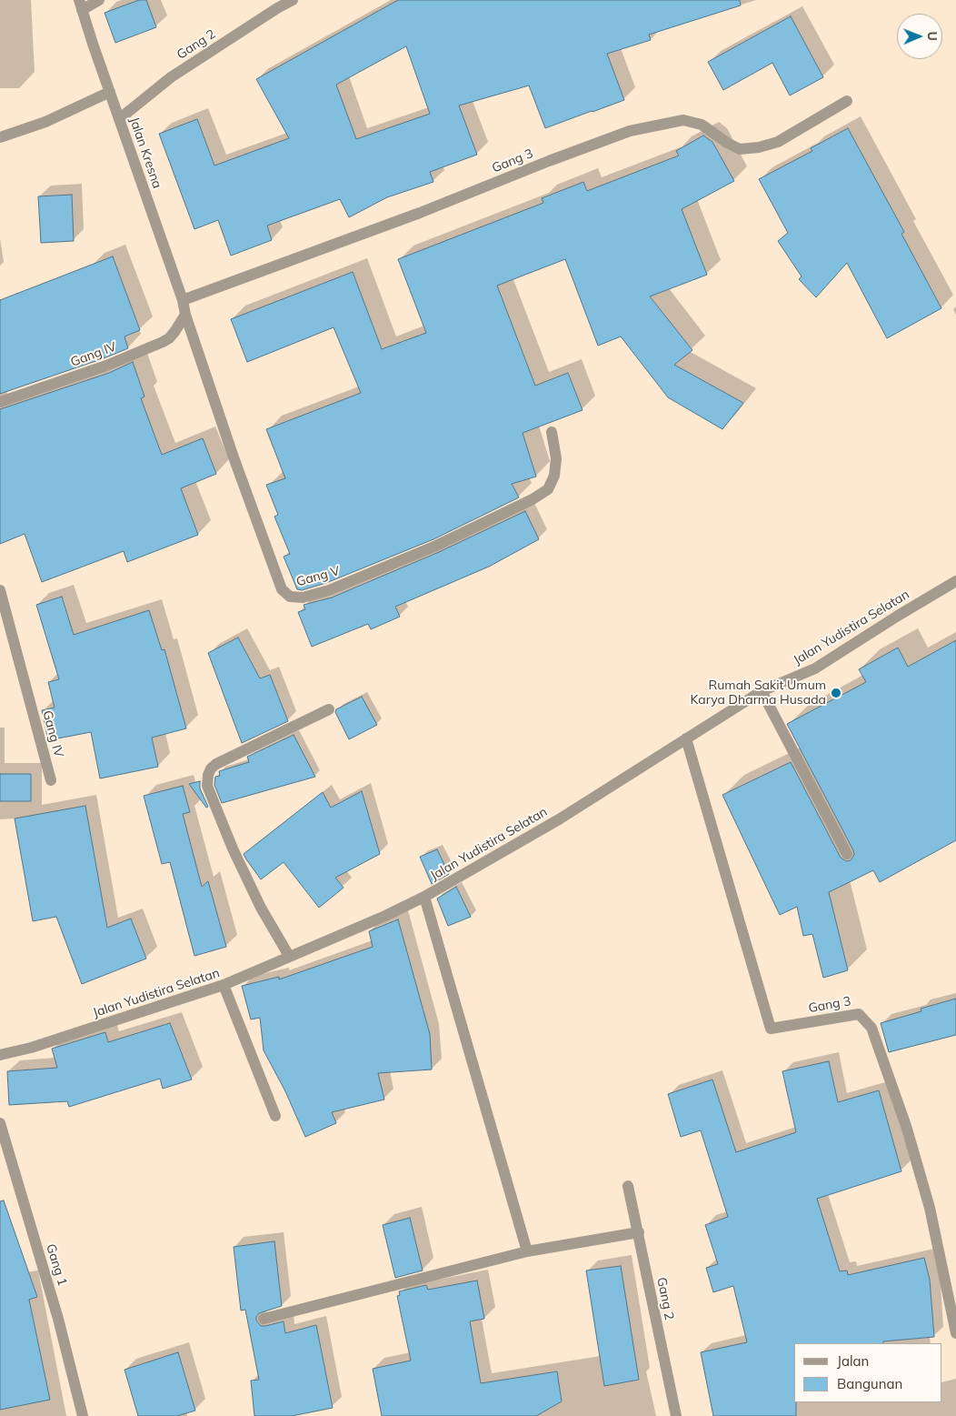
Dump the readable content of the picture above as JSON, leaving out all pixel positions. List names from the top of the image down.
{
  "streets": {
    "street": [
      "Gang 2",
      "Jalan Kresna",
      "Gang 3",
      "Gang IV",
      "Gang V",
      "Jalan Yudistira Selatan",
      "Gang 1"
    ]
  },
  "crossings": [
    ["Gang 2", "Jalan Kresna"],
    ["Jalan Kresna", "Gang 3"],
    ["Jalan Kresna", "Gang IV"],
    ["Jalan Kresna", "Gang V"],
    ["Gang 3", "Jalan Yudistira Selatan"],
    ["Gang IV", "Gang V"]
  ],
  "places": ["Rumah Sakit Umum Karya Dharma Husada"],
  "legend": ["Jalan", "Bangunan"],
  "north": "right"
}
